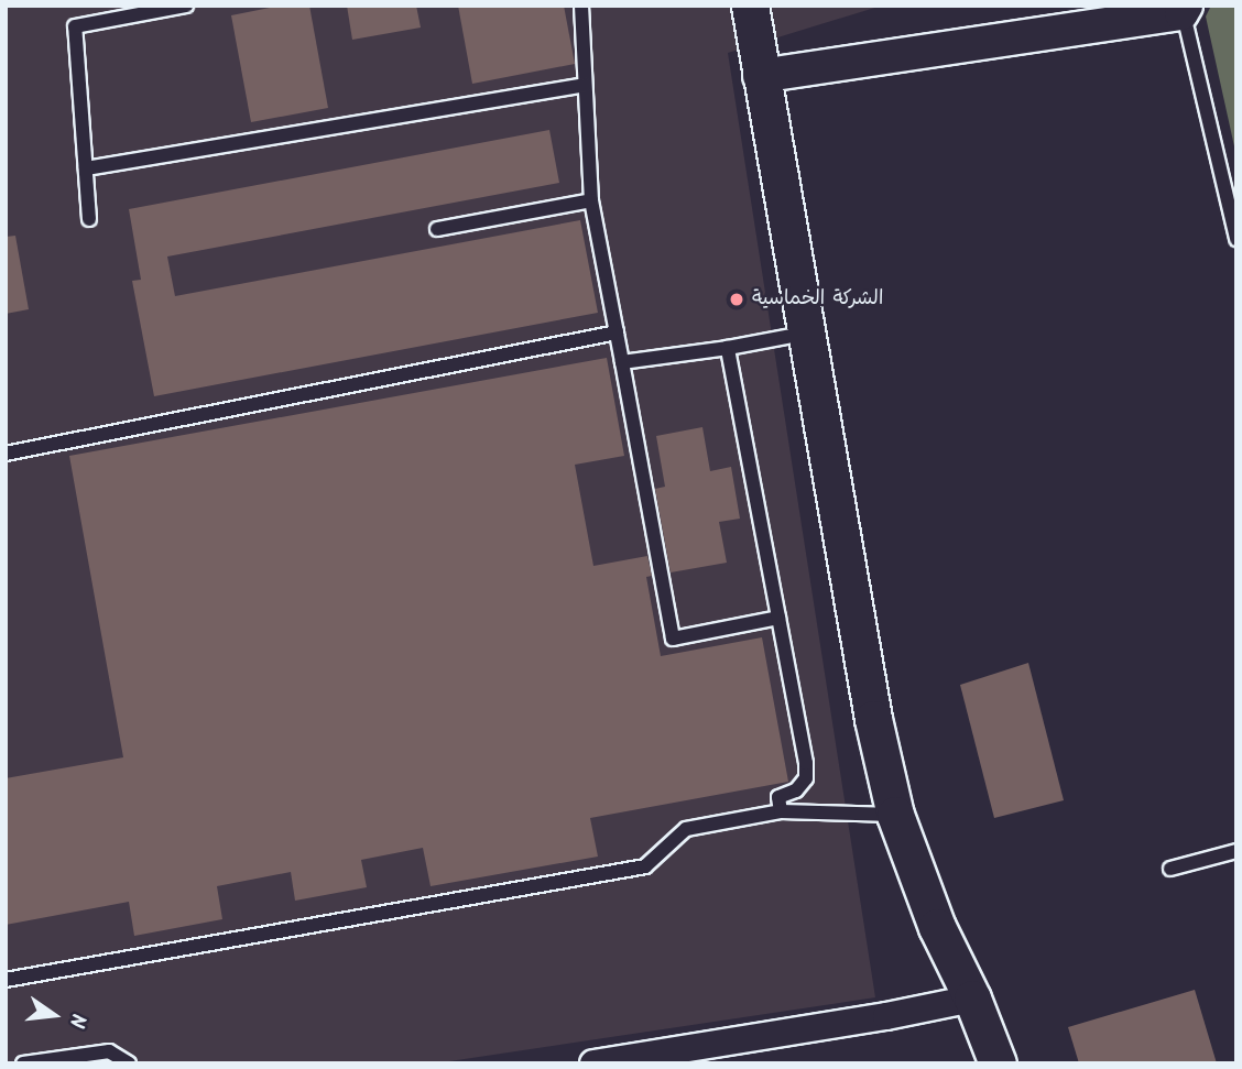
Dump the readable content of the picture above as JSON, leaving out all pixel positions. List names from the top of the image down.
{
  "places": ["الشركة الخماسية"],
  "north": "right"
}
